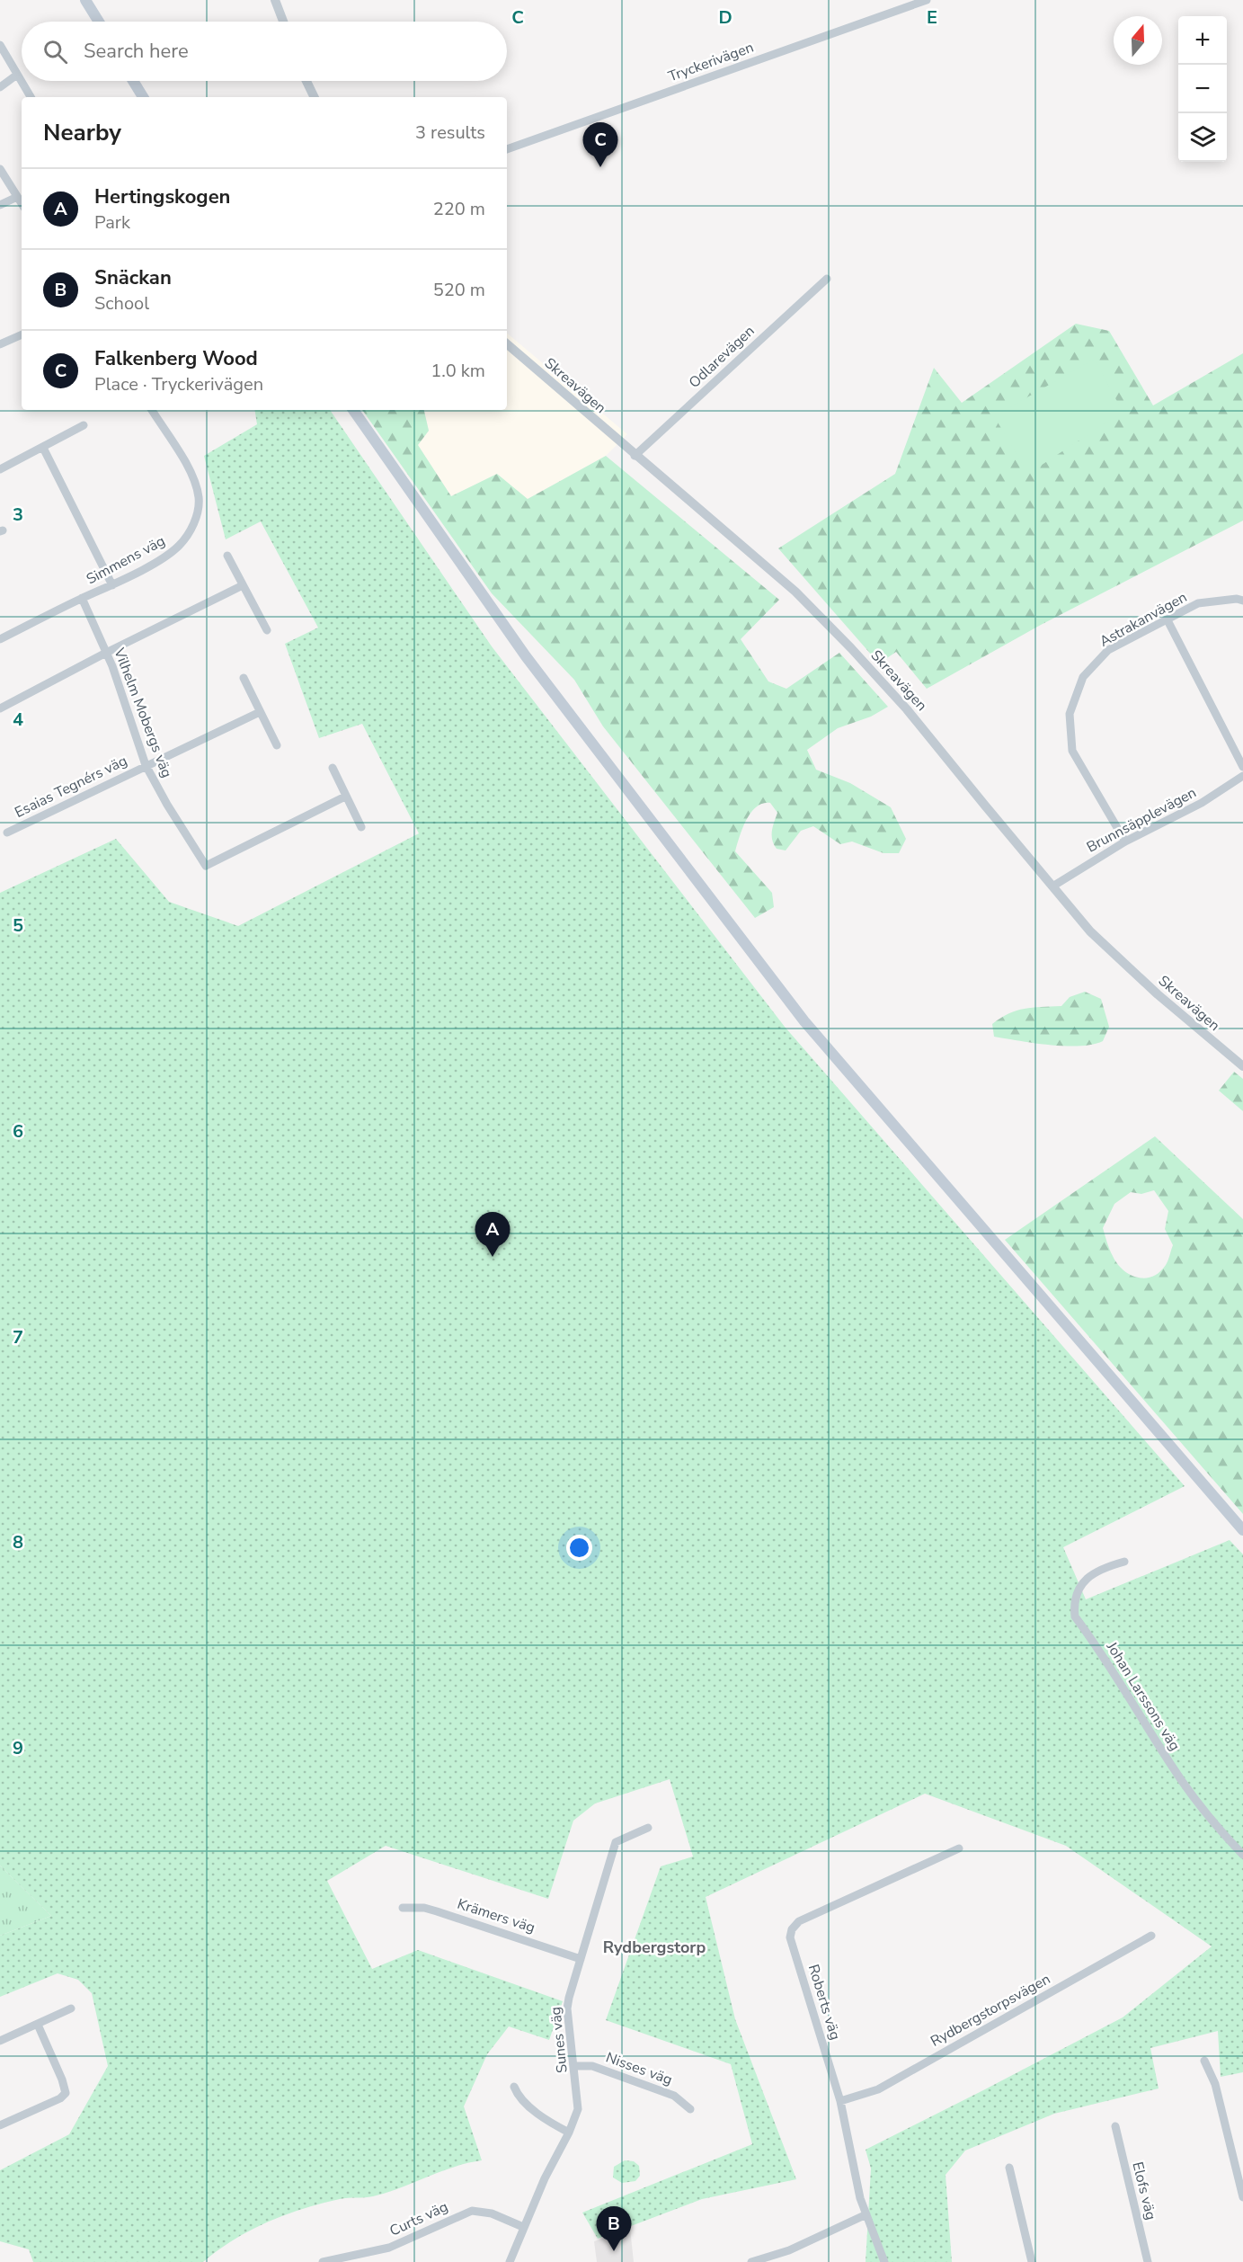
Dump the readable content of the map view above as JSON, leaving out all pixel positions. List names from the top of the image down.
{
  "streets": {
    "street": [
      "Tryckerivägen",
      "Odlarevägen",
      "Skreavägen",
      "Simmens väg",
      "Astrakanvägen",
      "Vilhelm Mobergs väg",
      "Esaias Tegnérs väg",
      "Brunnsäpplevägen",
      "Johan Larssons väg",
      "Krämers väg",
      "Roberts väg",
      "Rydbergstorpsvägen",
      "Sunes väg",
      "Nisses väg",
      "Elofs väg",
      "Curts väg"
    ]
  },
  "crossings": [
    ["Odlarevägen", "Skreavägen"],
    ["Skreavägen", "Brunnsäpplevägen"],
    ["Simmens väg", "Vilhelm Mobergs väg"],
    ["Astrakanvägen", "Brunnsäpplevägen"],
    ["Vilhelm Mobergs väg", "Esaias Tegnérs väg"],
    ["Krämers väg", "Sunes väg"],
    ["Roberts väg", "Rydbergstorpsvägen"],
    ["Sunes väg", "Nisses väg"],
    ["Sunes väg", "Curts väg"]
  ],
  "districts": ["Rydbergstorp"],
  "north": "top",
  "page": {
    "map_buttons": ["+", "−"],
    "search": "Search here",
    "heading": ["Nearby", "3 results"],
    "pins": ["C", "A", "B"],
    "list": [
      {
        "mark": "A",
        "name": "Hertingskogen",
        "note": "Park",
        "value": "220 m"
      },
      {
        "mark": "B",
        "name": "Snäckan",
        "note": "School",
        "value": "520 m"
      },
      {
        "mark": "C",
        "name": "Falkenberg Wood",
        "note": "Place · Tryckerivägen",
        "value": "1.0 km"
      }
    ]
  },
  "grid": {
    "columns": ["C", "D", "E"],
    "rows": [
      "3",
      "4",
      "5",
      "6",
      "7",
      "8",
      "9"
    ]
  }
}
